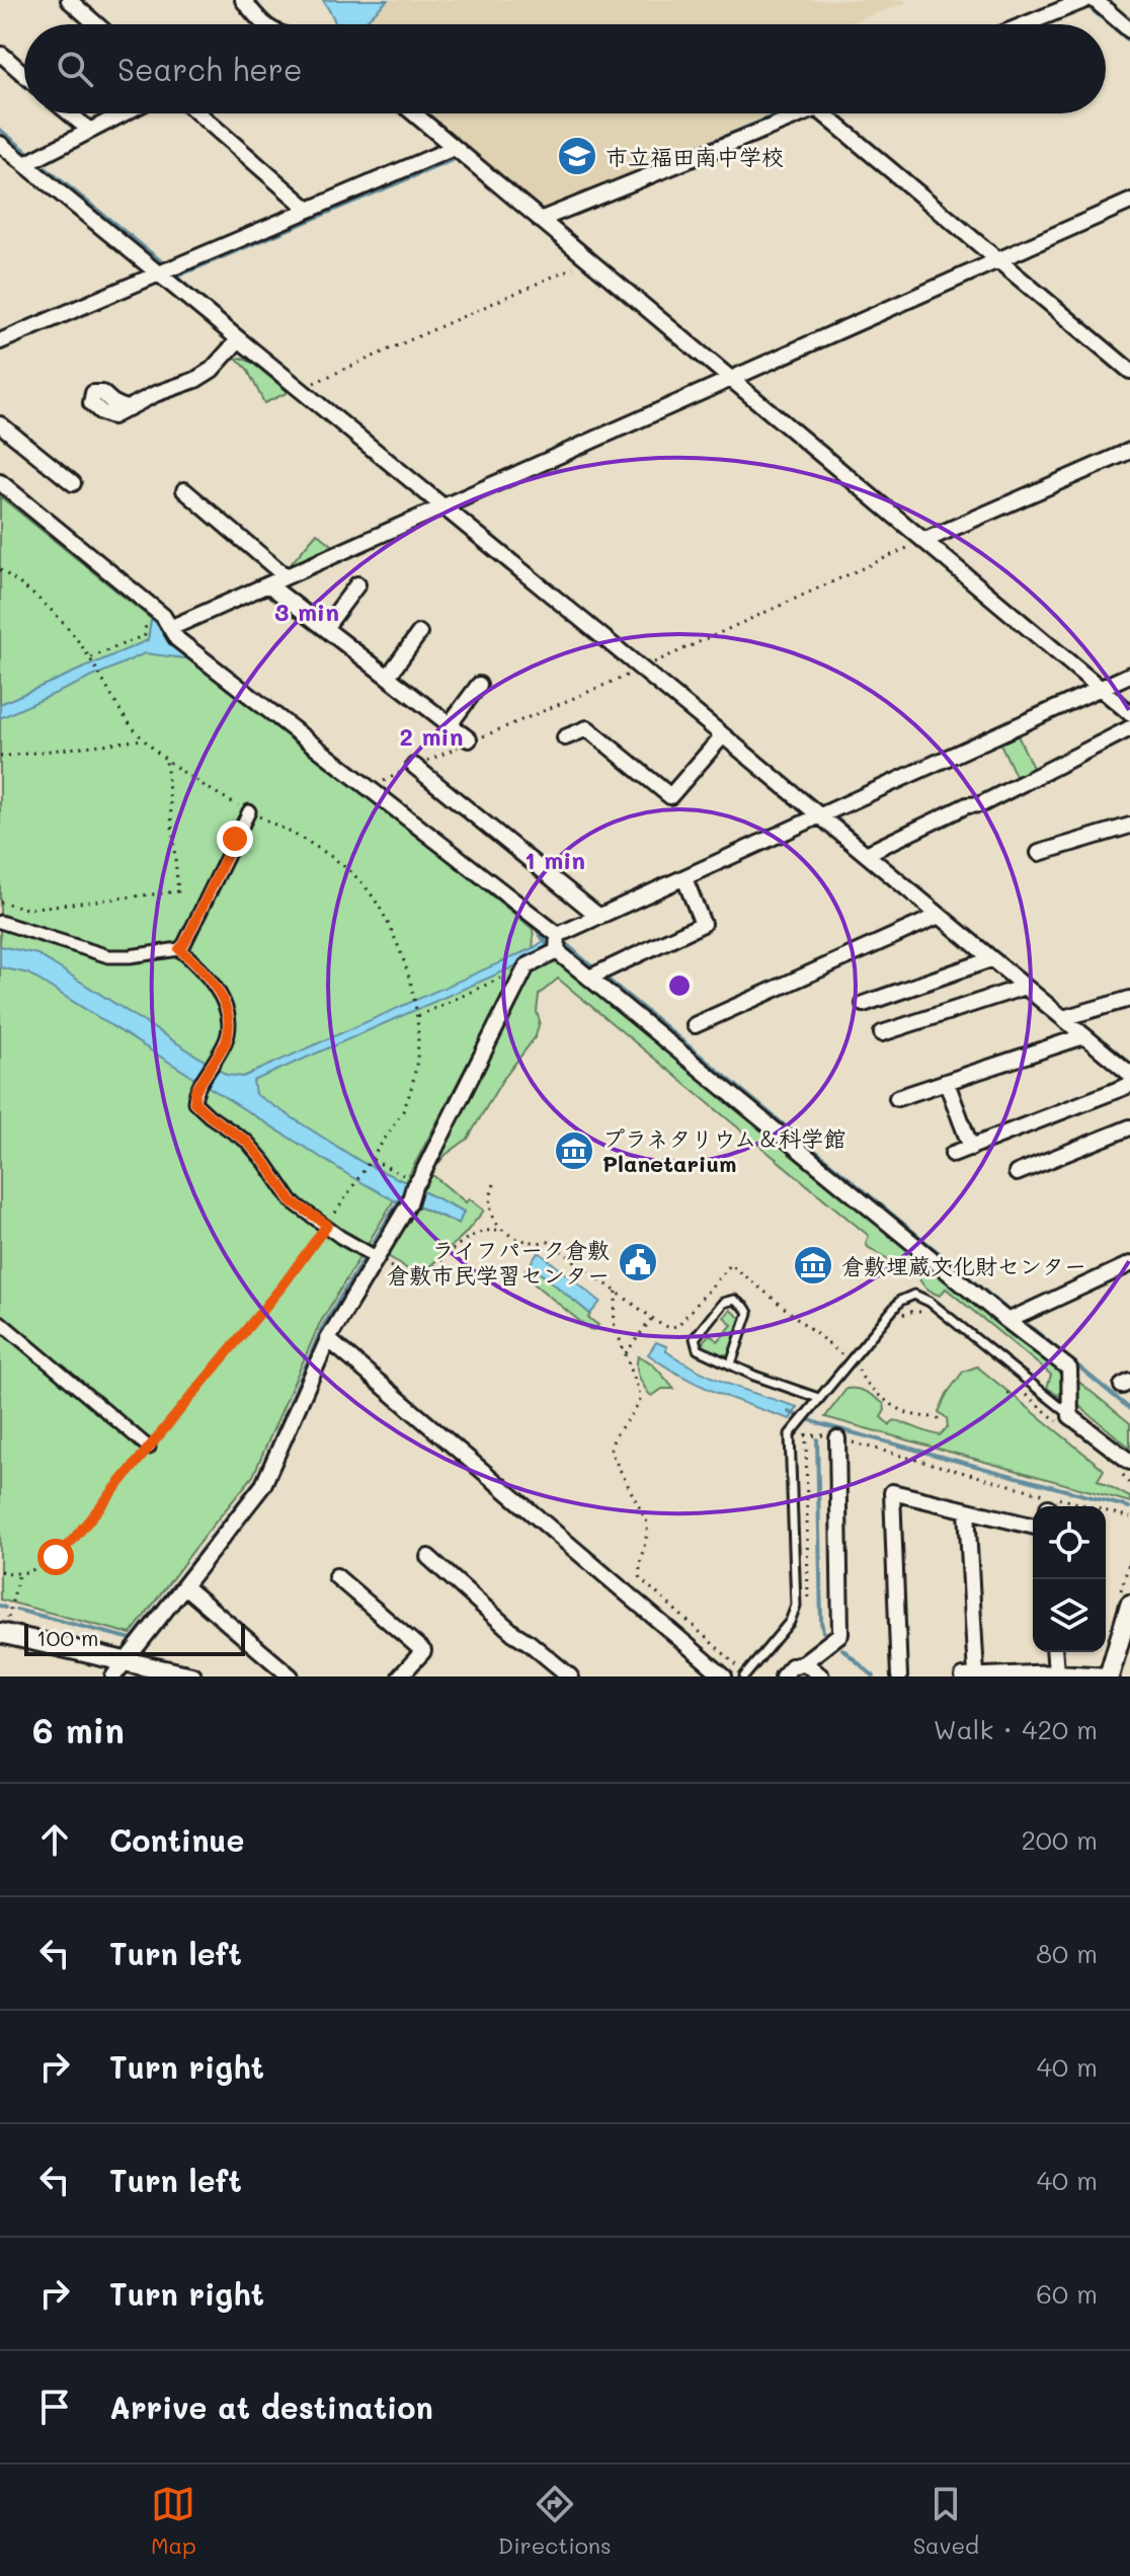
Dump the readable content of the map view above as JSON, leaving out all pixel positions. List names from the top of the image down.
{
  "places": {
    "school or university": ["市立福田南中学校"],
    "museum": ["プラネタリウム＆科学館 Planetarium", "倉敷埋蔵文化財センター"],
    "public building": ["ライフパーク倉敷 倉敷市民学習センター"]
  },
  "scale_bar": "100 m",
  "page": {
    "search": "Search here",
    "scale": "100 m",
    "heading": ["6 min", "Walk · 420 m"],
    "list": [
      ["Continue", "200 m"],
      ["Turn left", "80 m"],
      ["Turn right", "40 m"],
      ["Turn left", "40 m"],
      ["Turn right", "60 m"],
      "Arrive at destination"
    ],
    "nav": ["Map", "Directions", "Saved"]
  },
  "rings": ["3 min", "2 min", "1 min"]
}
